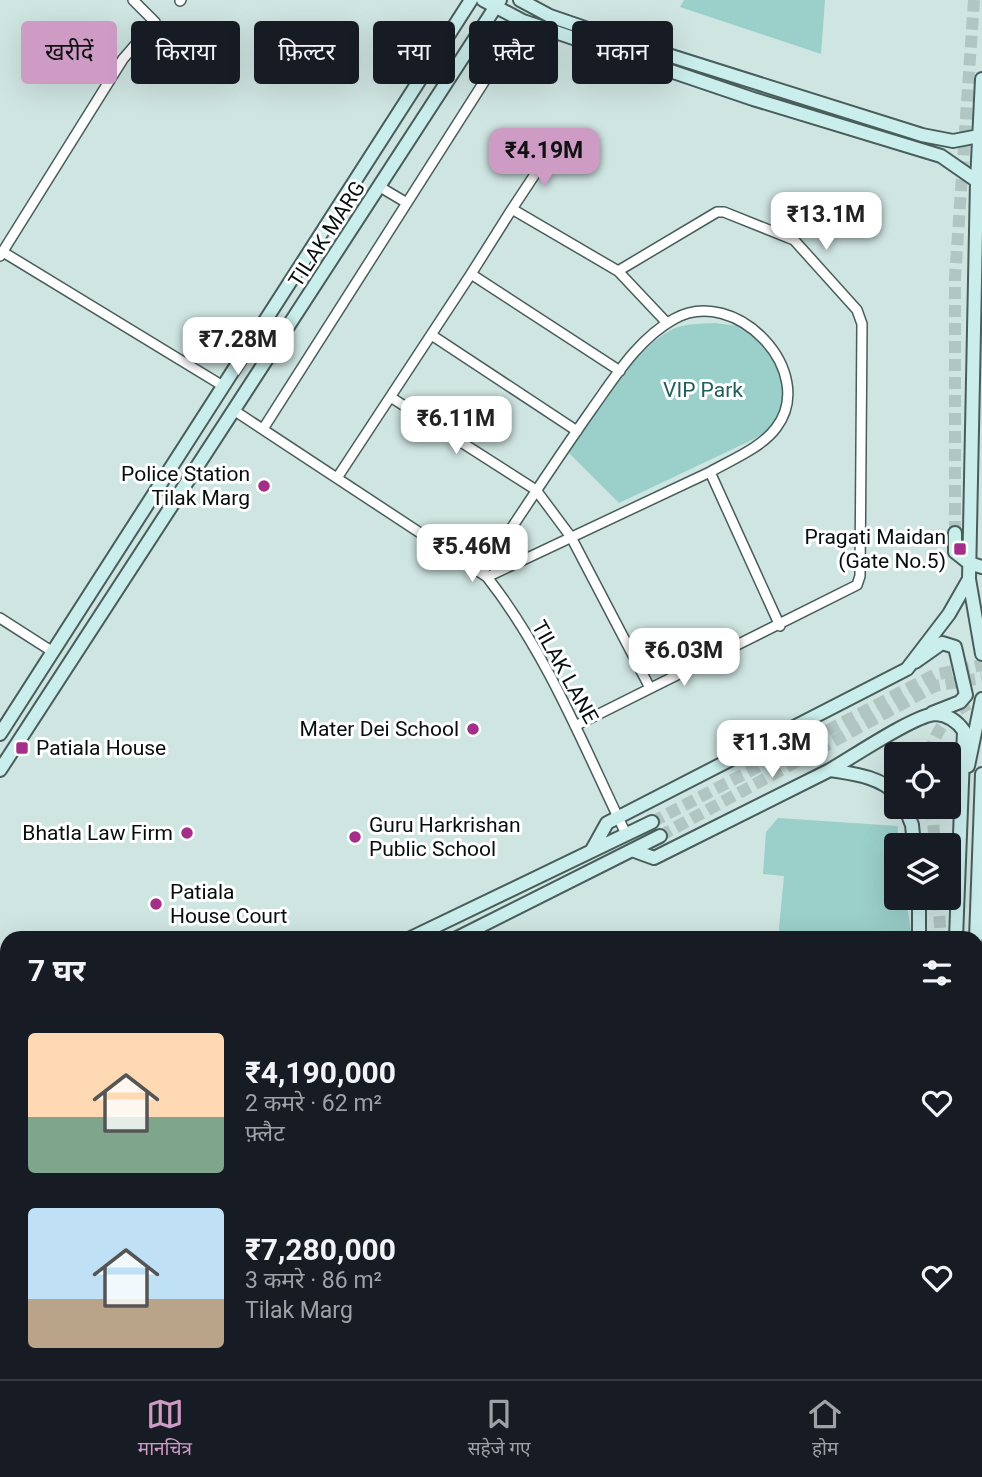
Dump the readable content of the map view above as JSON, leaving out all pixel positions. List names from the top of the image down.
{
  "streets": {
    "main road": ["TILAK MARG"],
    "street": ["TILAK LANE"]
  },
  "crossings": [
    ["TILAK MARG", "TILAK LANE"]
  ],
  "parks": ["VIP Park"],
  "places": {
    "other": [
      "Police Station Tilak Marg",
      "Mater Dei School",
      "Bhatla Law Firm",
      "Guru Harkrishan Public School",
      "Patiala House Court"
    ],
    "transit": ["Pragati Maidan (Gate No.5)", "Patiala House"]
  },
  "page": {
    "chip": [
      "खरीदें",
      "किराया",
      "फ़िल्टर",
      "नया",
      "फ़्लैट",
      "मकान"
    ],
    "price": [
      "₹4.19M",
      "₹13.1M",
      "₹7.28M",
      "₹6.11M",
      "₹5.46M",
      "₹6.03M",
      "₹11.3M"
    ],
    "heading": "7 घर",
    "list": [
      {
        "name": "₹4,190,000",
        "note": "2 कमरे · 62 m² · फ़्लैट"
      },
      {
        "name": "₹7,280,000",
        "note": "3 कमरे · 86 m² · Tilak Marg"
      }
    ],
    "tabs": ["मानचित्र", "सहेजे गए", "होम"]
  }
}
